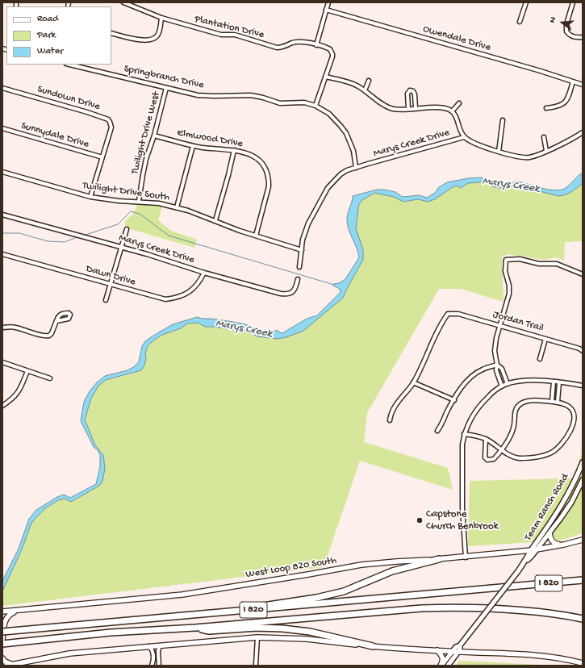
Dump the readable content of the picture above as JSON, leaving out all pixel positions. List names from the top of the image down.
{
  "streets": {
    "highway": ["I 820"],
    "main road": ["West Loop 820 South"],
    "street": [
      "Plantation Drive",
      "Owendale Drive",
      "Springbranch Drive",
      "Sundown Drive",
      "Twilight Drive West",
      "Sunnydale Drive",
      "Elmwood Drive",
      "Marys Creek Drive",
      "Twilight Drive South",
      "Dawn Drive",
      "Jordan Trail",
      "Team Ranch Road"
    ]
  },
  "crossings": [
    ["Springbranch Drive", "Twilight Drive West"],
    ["Springbranch Drive", "Marys Creek Drive"],
    ["Sundown Drive", "Sunnydale Drive"],
    ["Sundown Drive", "Twilight Drive South"],
    ["Twilight Drive West", "Elmwood Drive"],
    ["Twilight Drive West", "Twilight Drive South"],
    ["Elmwood Drive", "Twilight Drive South"],
    ["Marys Creek Drive", "Twilight Drive South"],
    ["Marys Creek Drive", "Dawn Drive"],
    ["Team Ranch Road", "West Loop 820 South"]
  ],
  "water": ["Marys Creek"],
  "places": ["Capstone Church Benbrook"],
  "legend": ["Road", "Park", "Water"],
  "north": "left"
}
